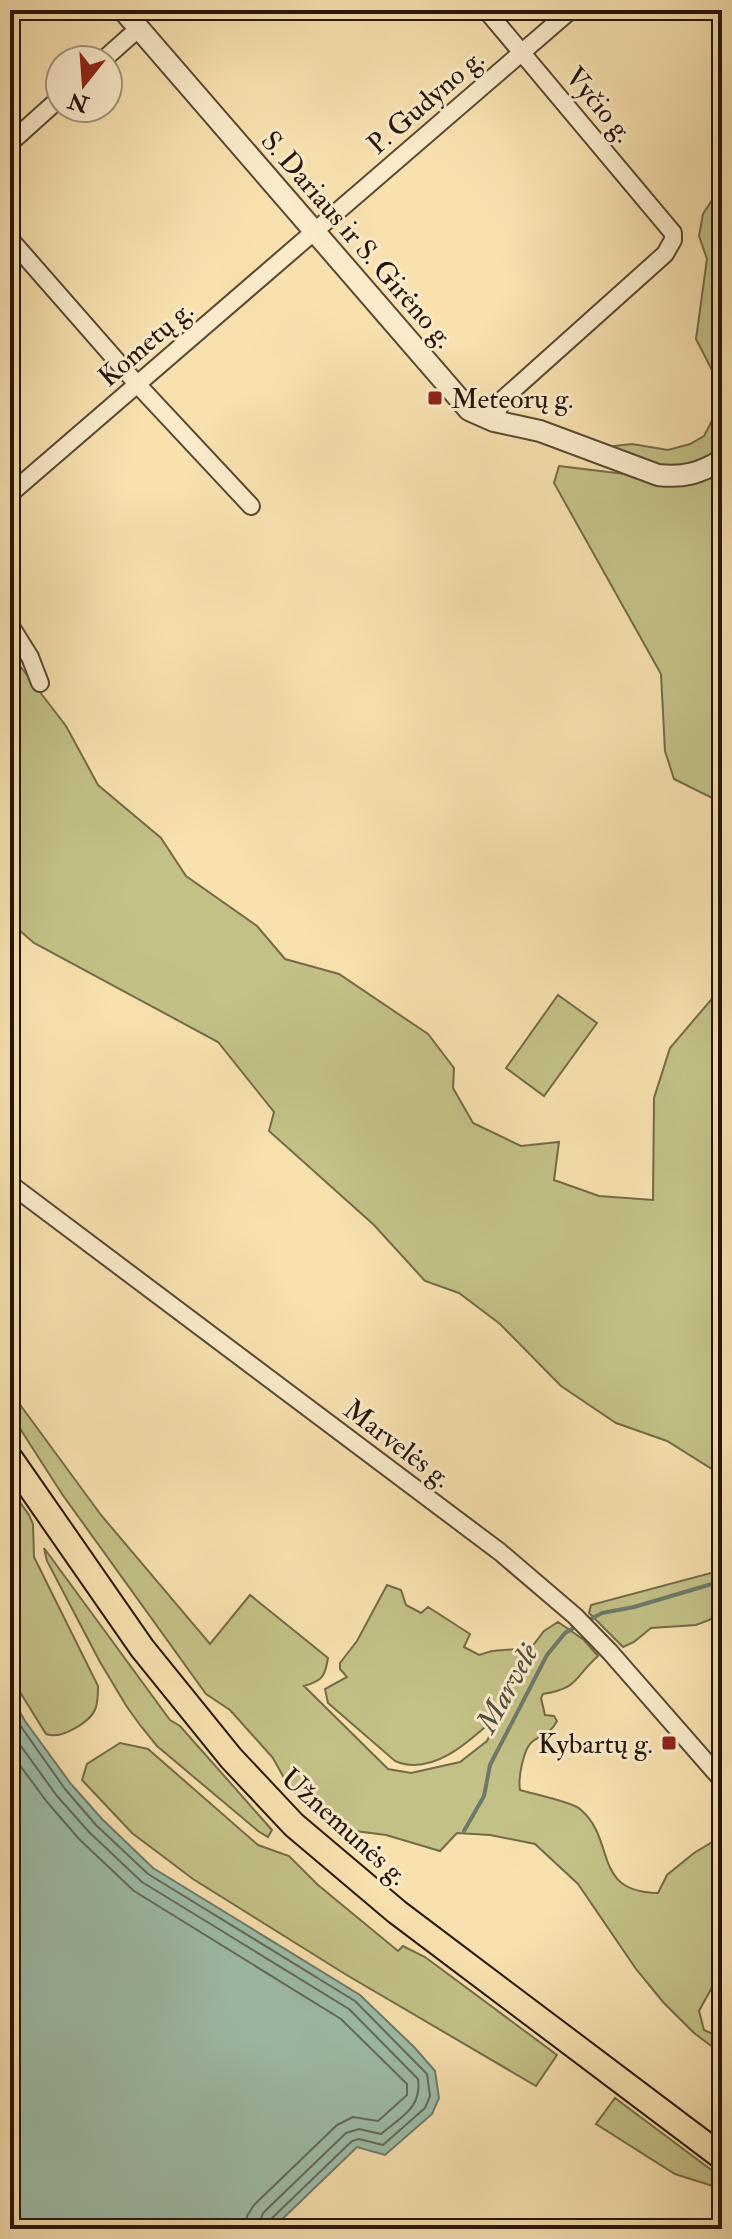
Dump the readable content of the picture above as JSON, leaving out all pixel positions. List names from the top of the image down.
{
  "streets": {
    "main road": ["Užnemunės g."],
    "street": [
      "P. Gudyno g.",
      "Vyčio g.",
      "S. Dariaus ir S. Girėno g.",
      "Kometų g.",
      "Marvelės g."
    ]
  },
  "crossings": [
    ["P. Gudyno g.", "Vyčio g."],
    ["P. Gudyno g.", "S. Dariaus ir S. Girėno g."],
    ["P. Gudyno g.", "Kometų g."],
    ["Vyčio g.", "S. Dariaus ir S. Girėno g."],
    ["S. Dariaus ir S. Girėno g.", "Kometų g."]
  ],
  "water": ["Marvelė"],
  "places": {
    "transit": ["Meteorų g.", "Kybartų g."]
  },
  "north": "bottom"
}
